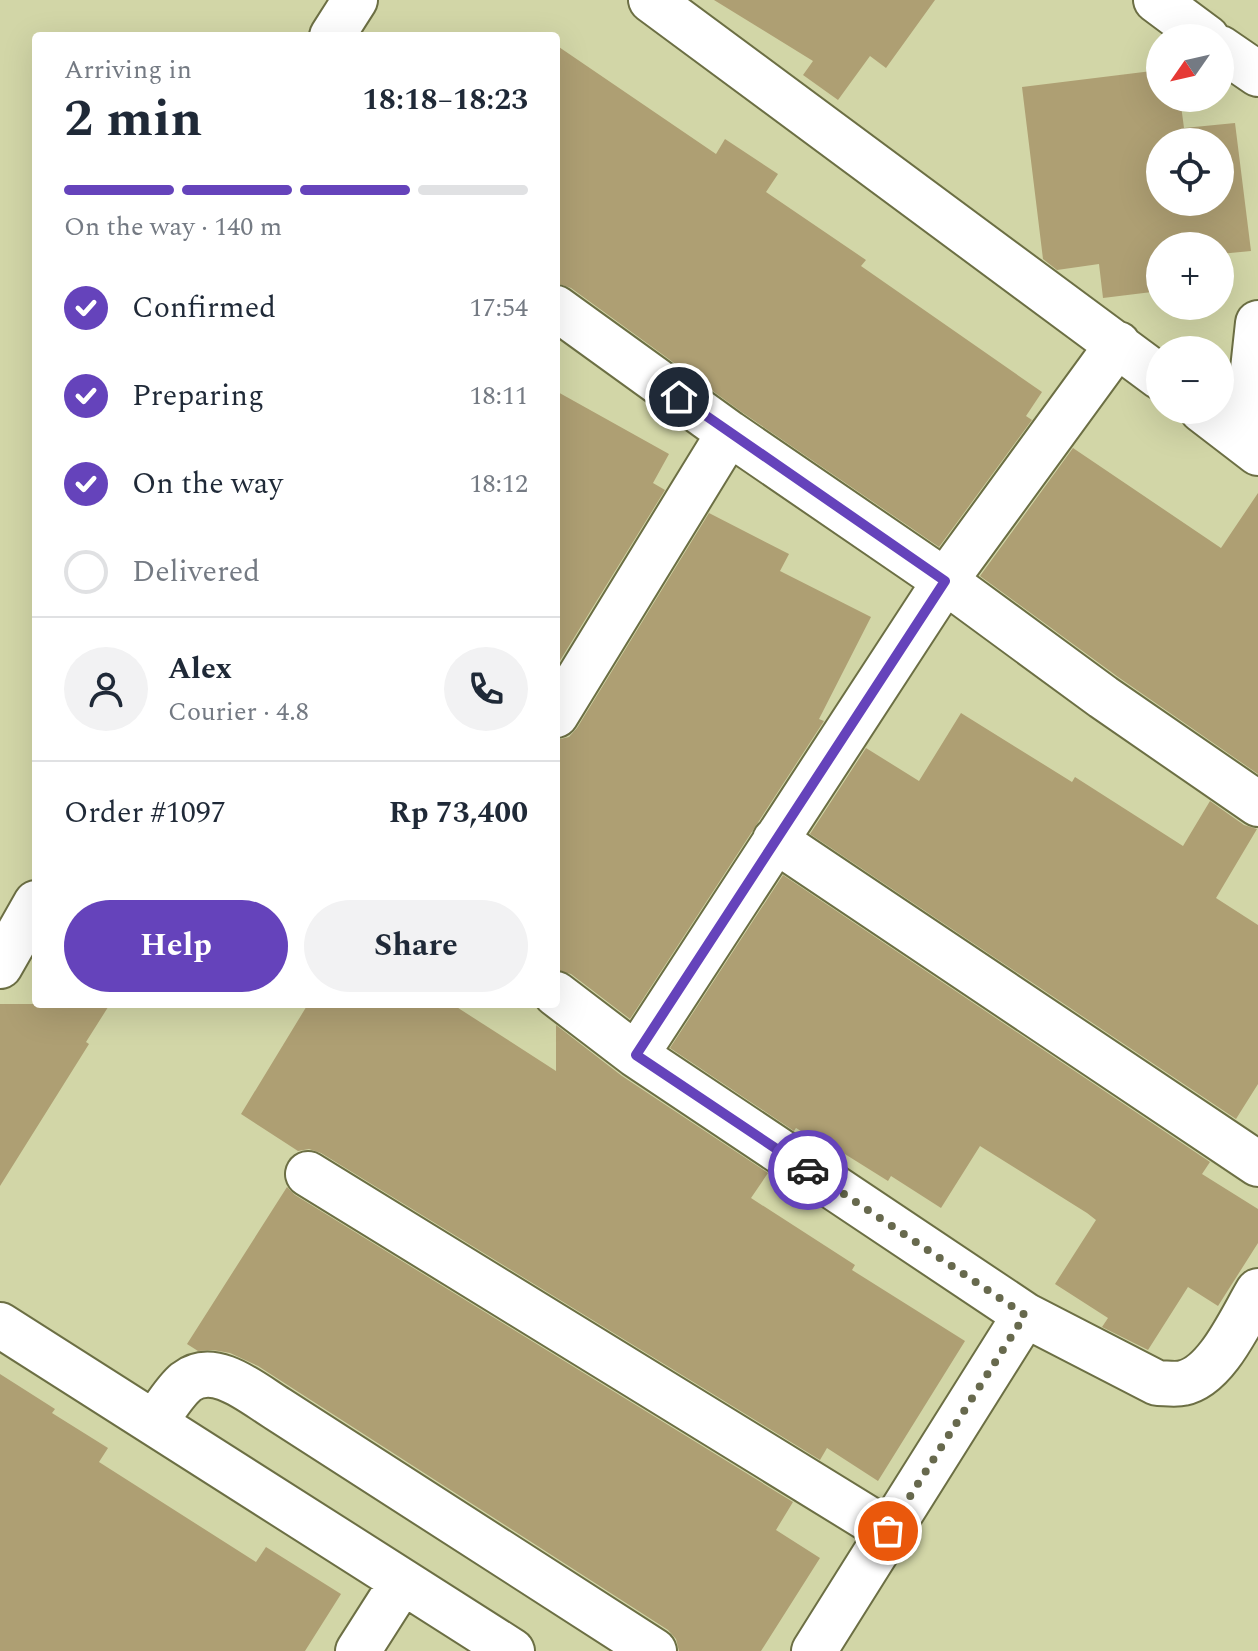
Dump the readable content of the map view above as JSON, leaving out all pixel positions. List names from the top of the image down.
{
  "north": "bottom left",
  "page": {
    "map_buttons": ["+", "−"],
    "heading": ["2 min", "Arriving in", "18:18–18:23"],
    "panel": [
      "Alex",
      "Courier · 4.8",
      "Order #1097",
      "Rp 73,400"
    ],
    "bar": "On the way · 140 m",
    "list": [
      ["Confirmed", "17:54"],
      ["Preparing", "18:11"],
      ["On the way", "18:12"],
      "Delivered"
    ],
    "buttons": ["Help", "Share"]
  }
}
